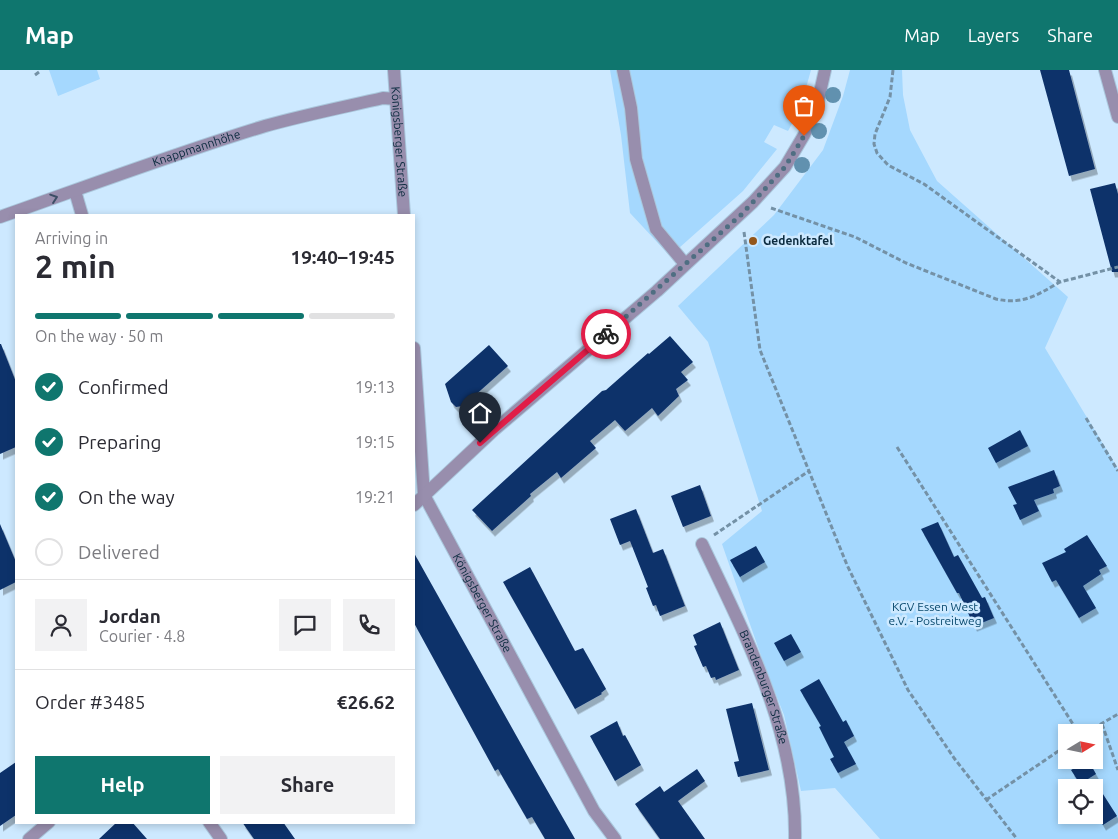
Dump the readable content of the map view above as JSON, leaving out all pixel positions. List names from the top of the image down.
{
  "streets": {
    "street": ["Königsberger Straße", "Knappmannhöhe", "Brandenburger Straße"]
  },
  "crossings": [
    ["Königsberger Straße", "Knappmannhöhe"]
  ],
  "parks": ["KGV Essen West e.V. - Postreitweg"],
  "places": ["Gedenktafel"],
  "north": "right",
  "page": {
    "header": "Map",
    "nav": ["Map", "Layers", "Share"],
    "heading": ["2 min", "Arriving in", "19:40–19:45"],
    "panel": [
      "Jordan",
      "Courier · 4.8",
      "Order #3485",
      "€26.62"
    ],
    "bar": "On the way · 50 m",
    "list": [
      ["Confirmed", "19:13"],
      ["Preparing", "19:15"],
      ["On the way", "19:21"],
      "Delivered"
    ],
    "buttons": ["Help", "Share"]
  }
}
